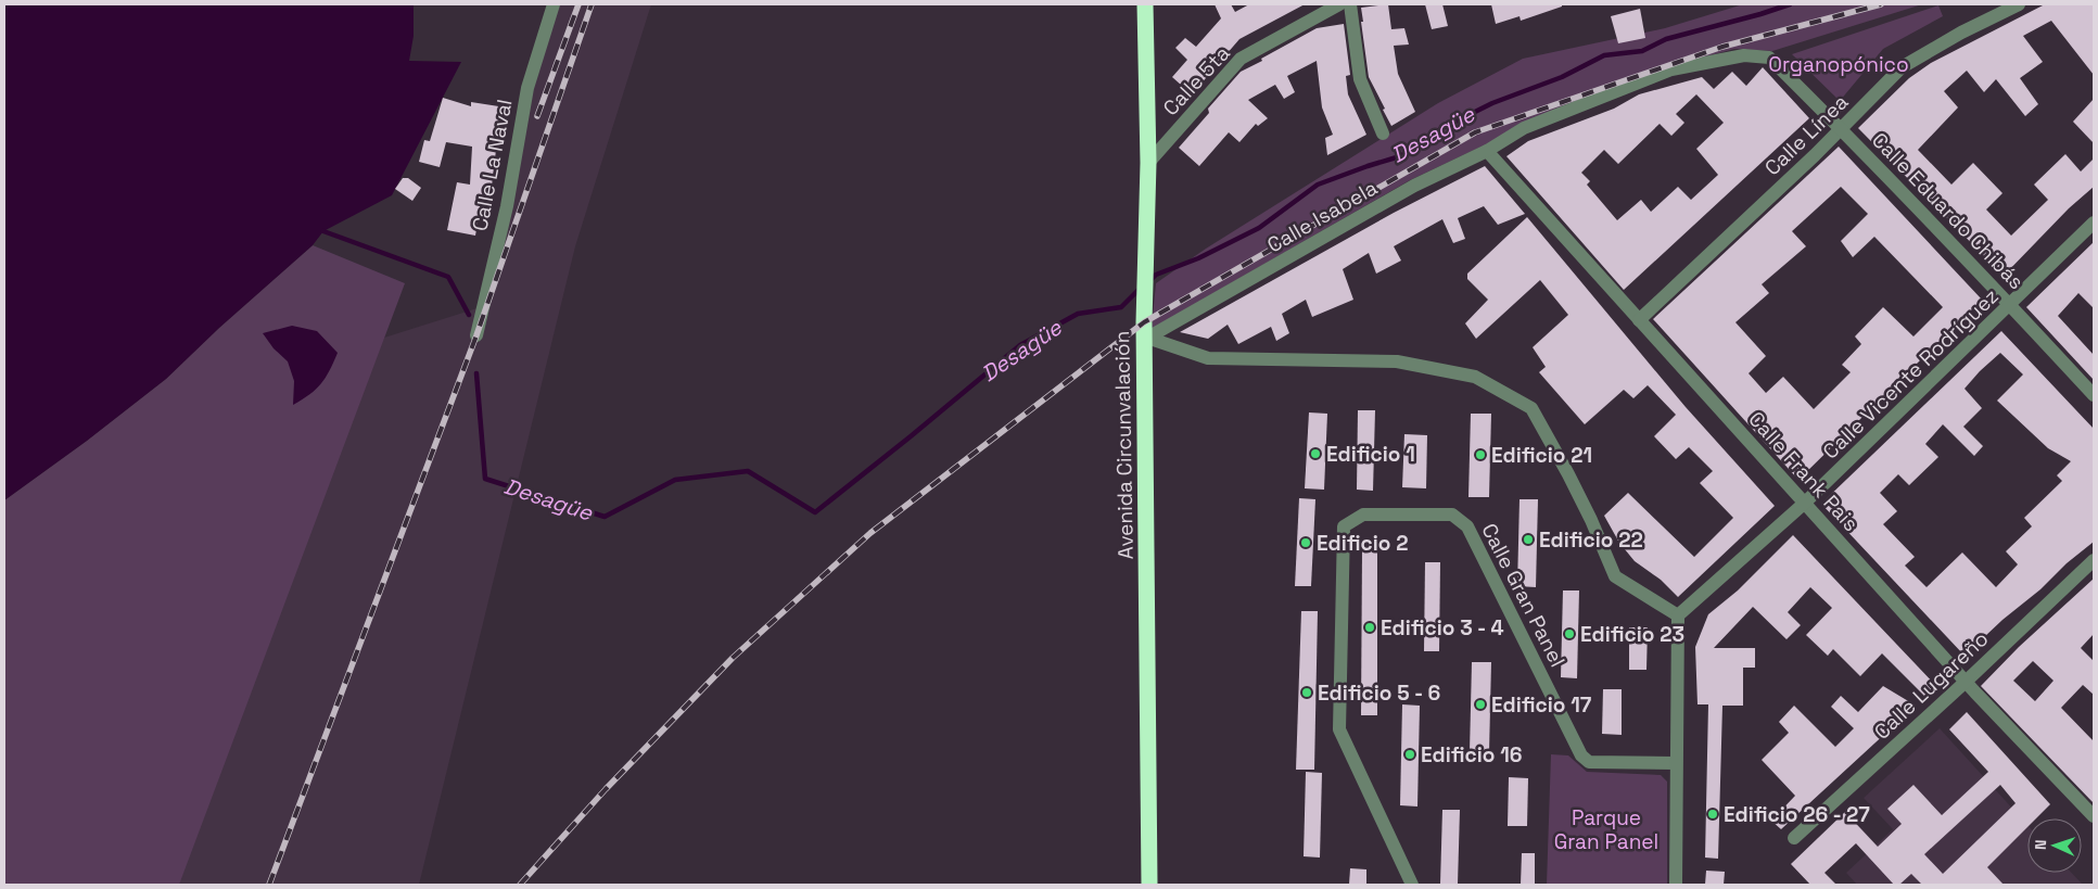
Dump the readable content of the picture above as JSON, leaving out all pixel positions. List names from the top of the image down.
{
  "streets": {
    "highway": ["Avenida Circunvalación"],
    "street": [
      "Calle 5ta",
      "Calle Línea",
      "Calle La Naval",
      "Calle Eduardo Chibás",
      "Calle Isabela",
      "Calle Vicente Rodríguez",
      "Calle Frank Pais",
      "Calle Gran Panel",
      "Calle Lugareño"
    ]
  },
  "crossings": [
    ["Calle 5ta", "Avenida Circunvalación"],
    ["Calle Línea", "Calle Eduardo Chibás"],
    ["Calle Línea", "Calle Frank Pais"],
    ["Calle Eduardo Chibás", "Calle Isabela"],
    ["Calle Eduardo Chibás", "Calle Vicente Rodríguez"],
    ["Calle Isabela", "Avenida Circunvalación"],
    ["Calle Isabela", "Calle Frank Pais"],
    ["Calle Vicente Rodríguez", "Calle Frank Pais"],
    ["Calle Frank Pais", "Calle Lugareño"]
  ],
  "water": ["Desagüe"],
  "parks": ["Organopónico", "Parque Gran Panel"],
  "places": [
    "Edificio 1",
    "Edificio 21",
    "Edificio 22",
    "Edificio 2",
    "Edificio 3 - 4",
    "Edificio 23",
    "Edificio 5 - 6",
    "Edificio 17",
    "Edificio 16",
    "Edificio 26 - 27"
  ],
  "north": "left"
}
